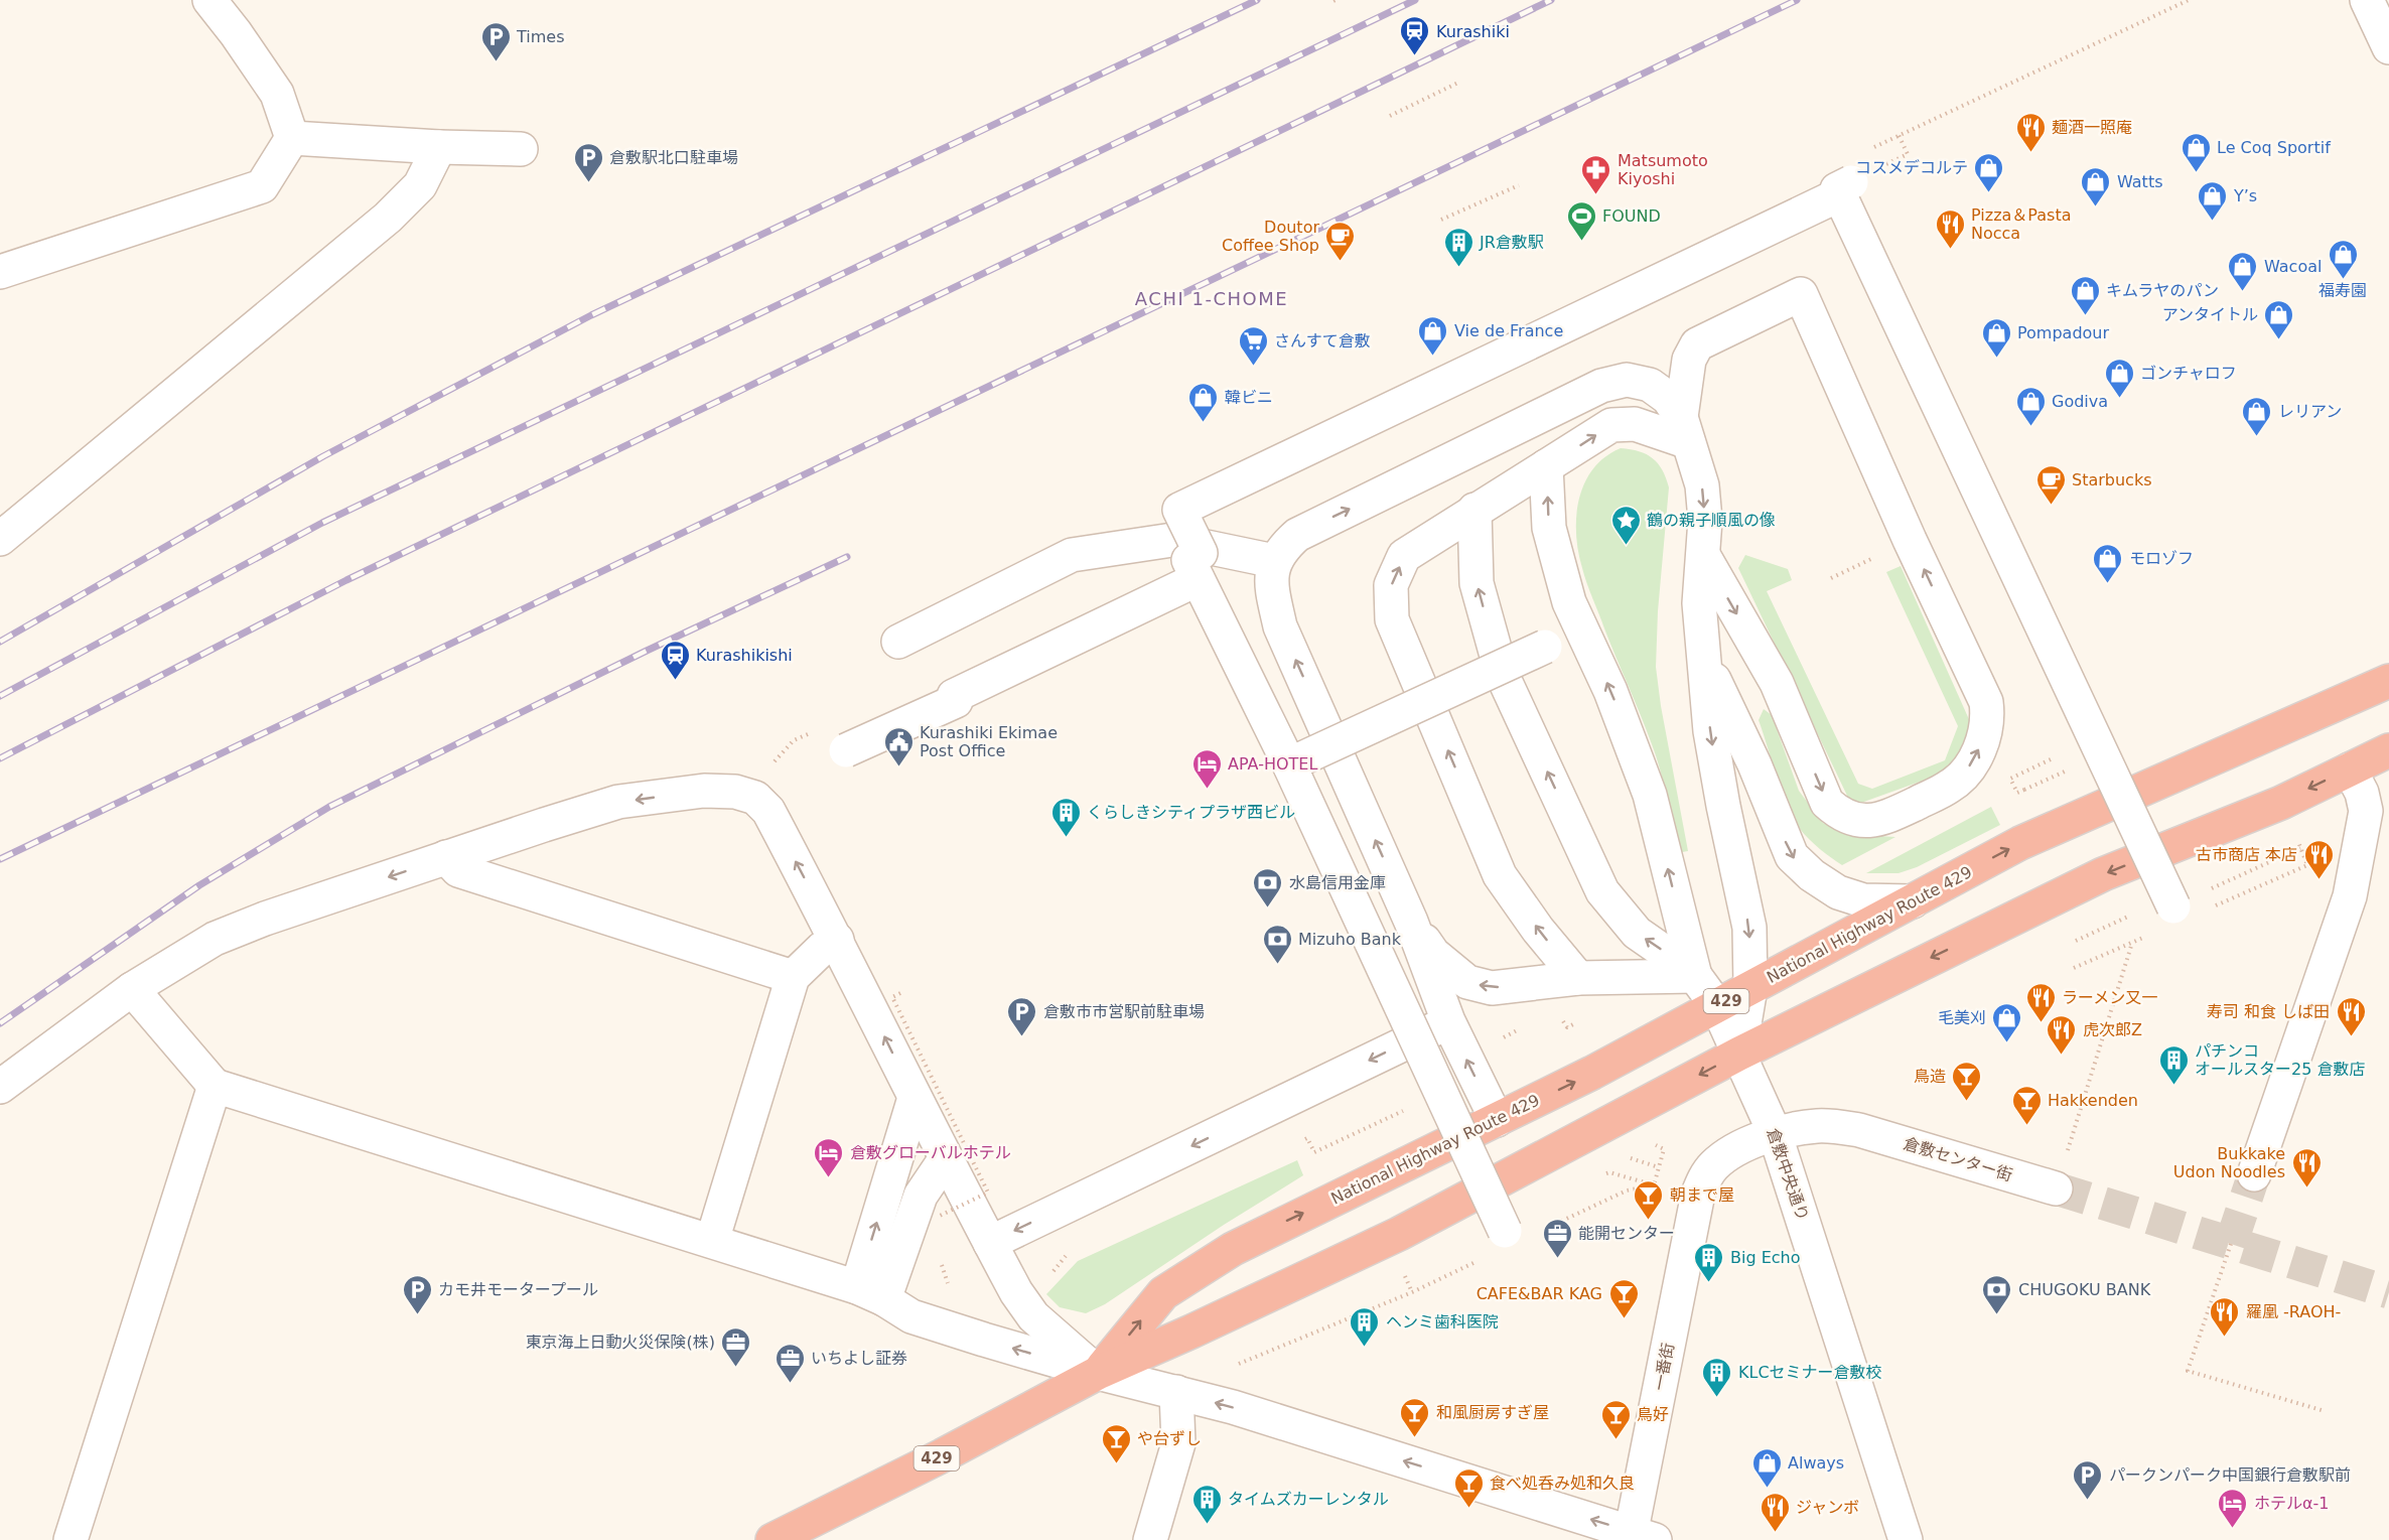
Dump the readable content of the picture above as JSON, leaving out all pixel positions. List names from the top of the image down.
{
  "streets": {
    "highway": ["National Highway Route 429", "429"],
    "street": ["倉敷センター街", "倉敷中央通り", "一番街"]
  },
  "crossings": [
    ["National Highway Route 429", "倉敷中央通り"],
    ["倉敷センター街", "倉敷中央通り"],
    ["倉敷センター街", "一番街"],
    ["倉敷中央通り", "一番街"]
  ],
  "districts": ["ACHI 1-CHOME"],
  "places": {
    "station": ["Kurashiki", "Kurashikishi"],
    "parking": [
      "Times",
      "倉敷駅北口駐車場",
      "倉敷市市営駅前駐車場",
      "カモ井モータープール",
      "パークンパーク中国銀行倉敷駅前"
    ],
    "restaurant": [
      "麺酒一照庵",
      "Pizza＆Pasta Nocca",
      "古市商店 本店",
      "ラーメン又一",
      "寿司 和食 しば田",
      "虎次郎Z",
      "Bukkake Udon Noodles",
      "羅凰 -RAOH-",
      "ジャンボ"
    ],
    "shop": [
      "Le Coq Sportif",
      "コスメデコルテ",
      "Watts",
      "Y’s",
      "福寿園",
      "Wacoal",
      "キムラヤのパン",
      "アンタイトル",
      "Vie de France",
      "Pompadour",
      "ゴンチャロフ",
      "韓ビニ",
      "Godiva",
      "レリアン",
      "モロゾフ",
      "毛美刈",
      "Always"
    ],
    "pharmacy": ["Matsumoto Kiyoshi"],
    "sports": ["FOUND"],
    "cafe": ["Doutor Coffee Shop", "Starbucks"],
    "building": [
      "JR倉敷駅",
      "くらしきシティプラザ西ビル",
      "パチンコ オールスター25 倉敷店",
      "Big Echo",
      "ヘンミ歯科医院",
      "KLCセミナー倉敷校",
      "タイムズカーレンタル"
    ],
    "supermarket": ["さんすて倉敷"],
    "place": ["鶴の親子順風の像"],
    "public building": ["Kurashiki Ekimae Post Office"],
    "hotel": ["APA-HOTEL", "倉敷グローバルホテル", "ホテルα-1"],
    "bank": ["水島信用金庫", "Mizuho Bank", "CHUGOKU BANK"],
    "bar": [
      "鳥造",
      "Hakkenden",
      "朝まで屋",
      "CAFE&BAR KAG",
      "和風厨房すぎ屋",
      "鳥好",
      "や台ずし",
      "食べ処呑み処和久良"
    ],
    "office": ["能開センター", "東京海上日動火災保険(株)", "いちよし証券"]
  }
}
